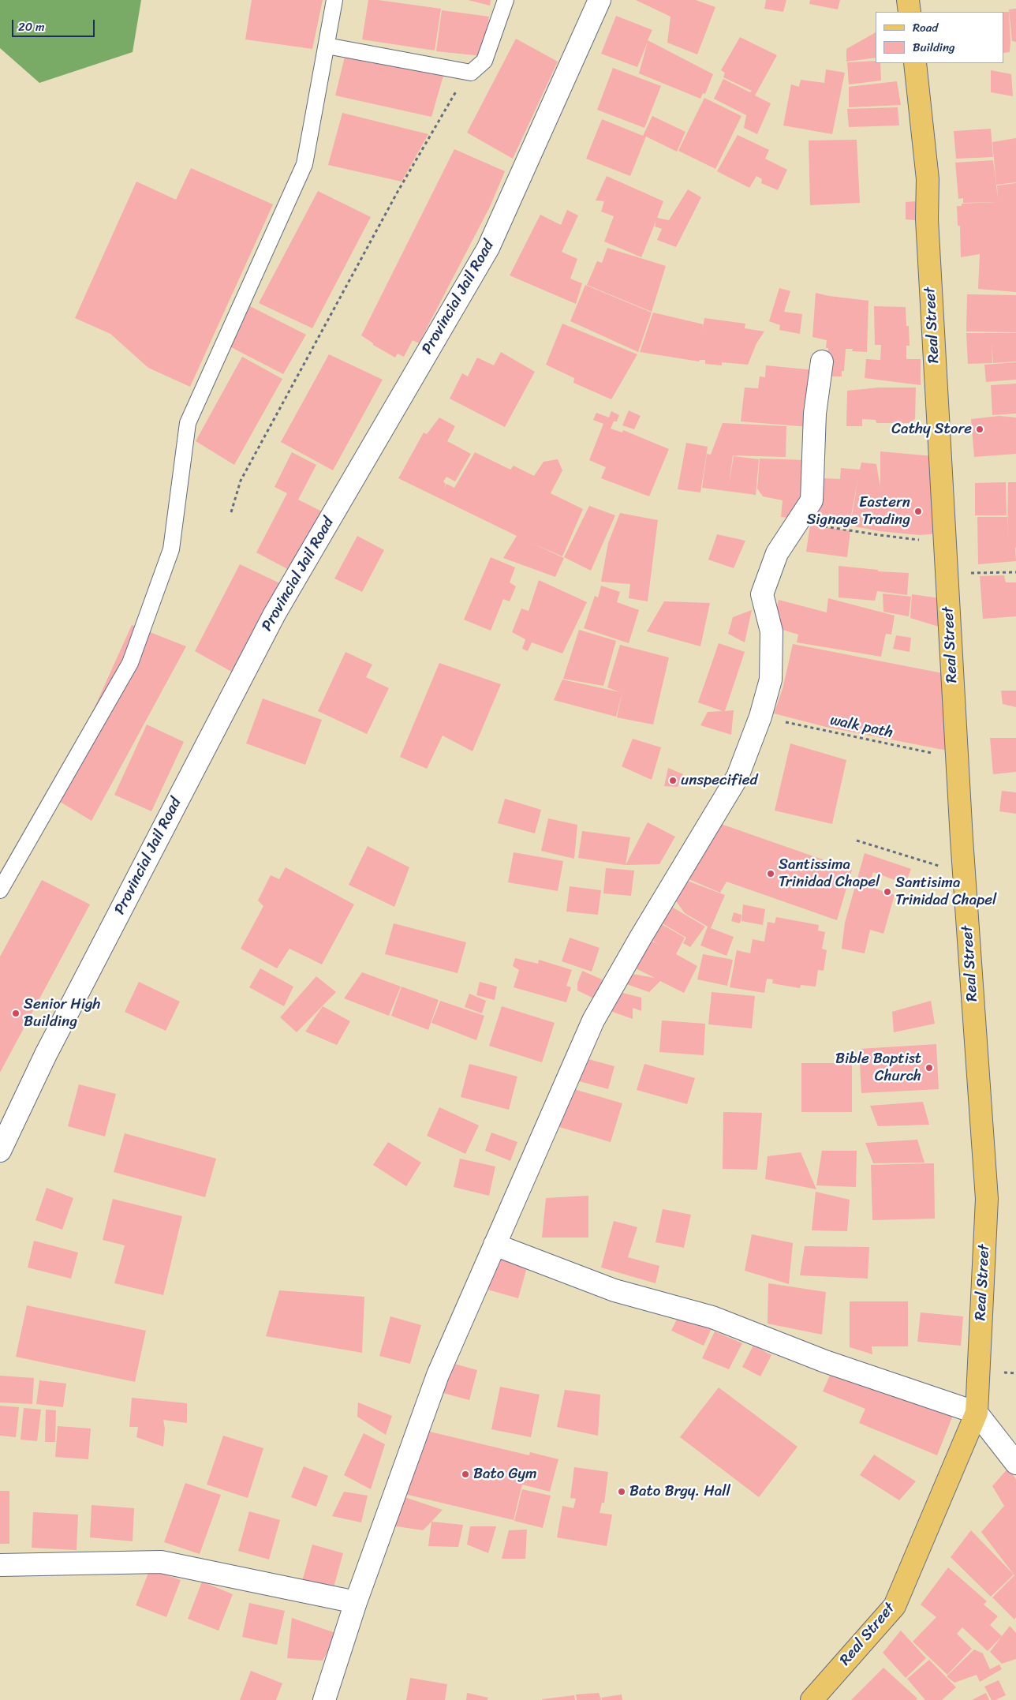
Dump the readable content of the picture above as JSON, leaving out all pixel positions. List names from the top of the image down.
{
  "streets": {
    "main road": ["Real Street"],
    "street": ["Provincial Jail Road"],
    "path": ["walk path"]
  },
  "crossings": [
    ["Real Street", "walk path"]
  ],
  "places": [
    "Cathy Store",
    "Eastern Signage Trading",
    "unspecified",
    "Santissima Trinidad Chapel",
    "Santisima Trinidad Chapel",
    "Senior High Building",
    "Bible Baptist Church",
    "Bato Gym",
    "Bato Brgy. Hall"
  ],
  "legend": ["Road", "Building"],
  "scale_bar": "20 m"
}
